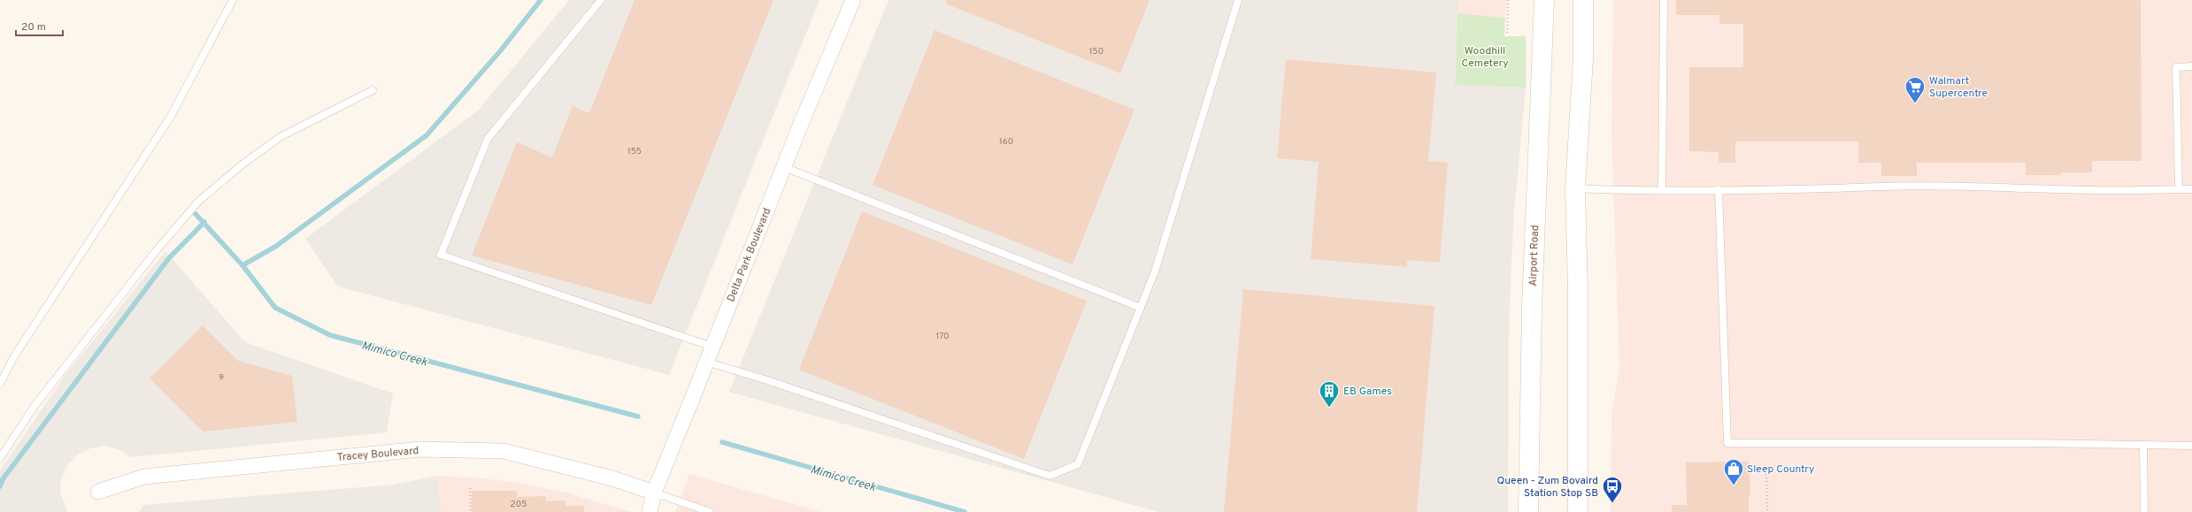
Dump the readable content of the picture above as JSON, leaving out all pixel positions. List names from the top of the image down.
{
  "streets": {
    "main road": ["Airport Road"],
    "street": ["Delta Park Boulevard", "Tracey Boulevard"]
  },
  "crossings": [
    ["Delta Park Boulevard", "Tracey Boulevard"]
  ],
  "water": ["Mimico Creek"],
  "parks": ["Woodhill Cemetery"],
  "places": {
    "supermarket": ["Walmart Supercentre"],
    "building": ["EB Games"],
    "shop": ["Sleep Country"],
    "bus stop": ["Queen - Zum Bovaird Station Stop SB"]
  },
  "house_numbers": [
    "150",
    "160",
    "155",
    "170",
    "9",
    "205"
  ],
  "scale_bar": "20 m"
}
